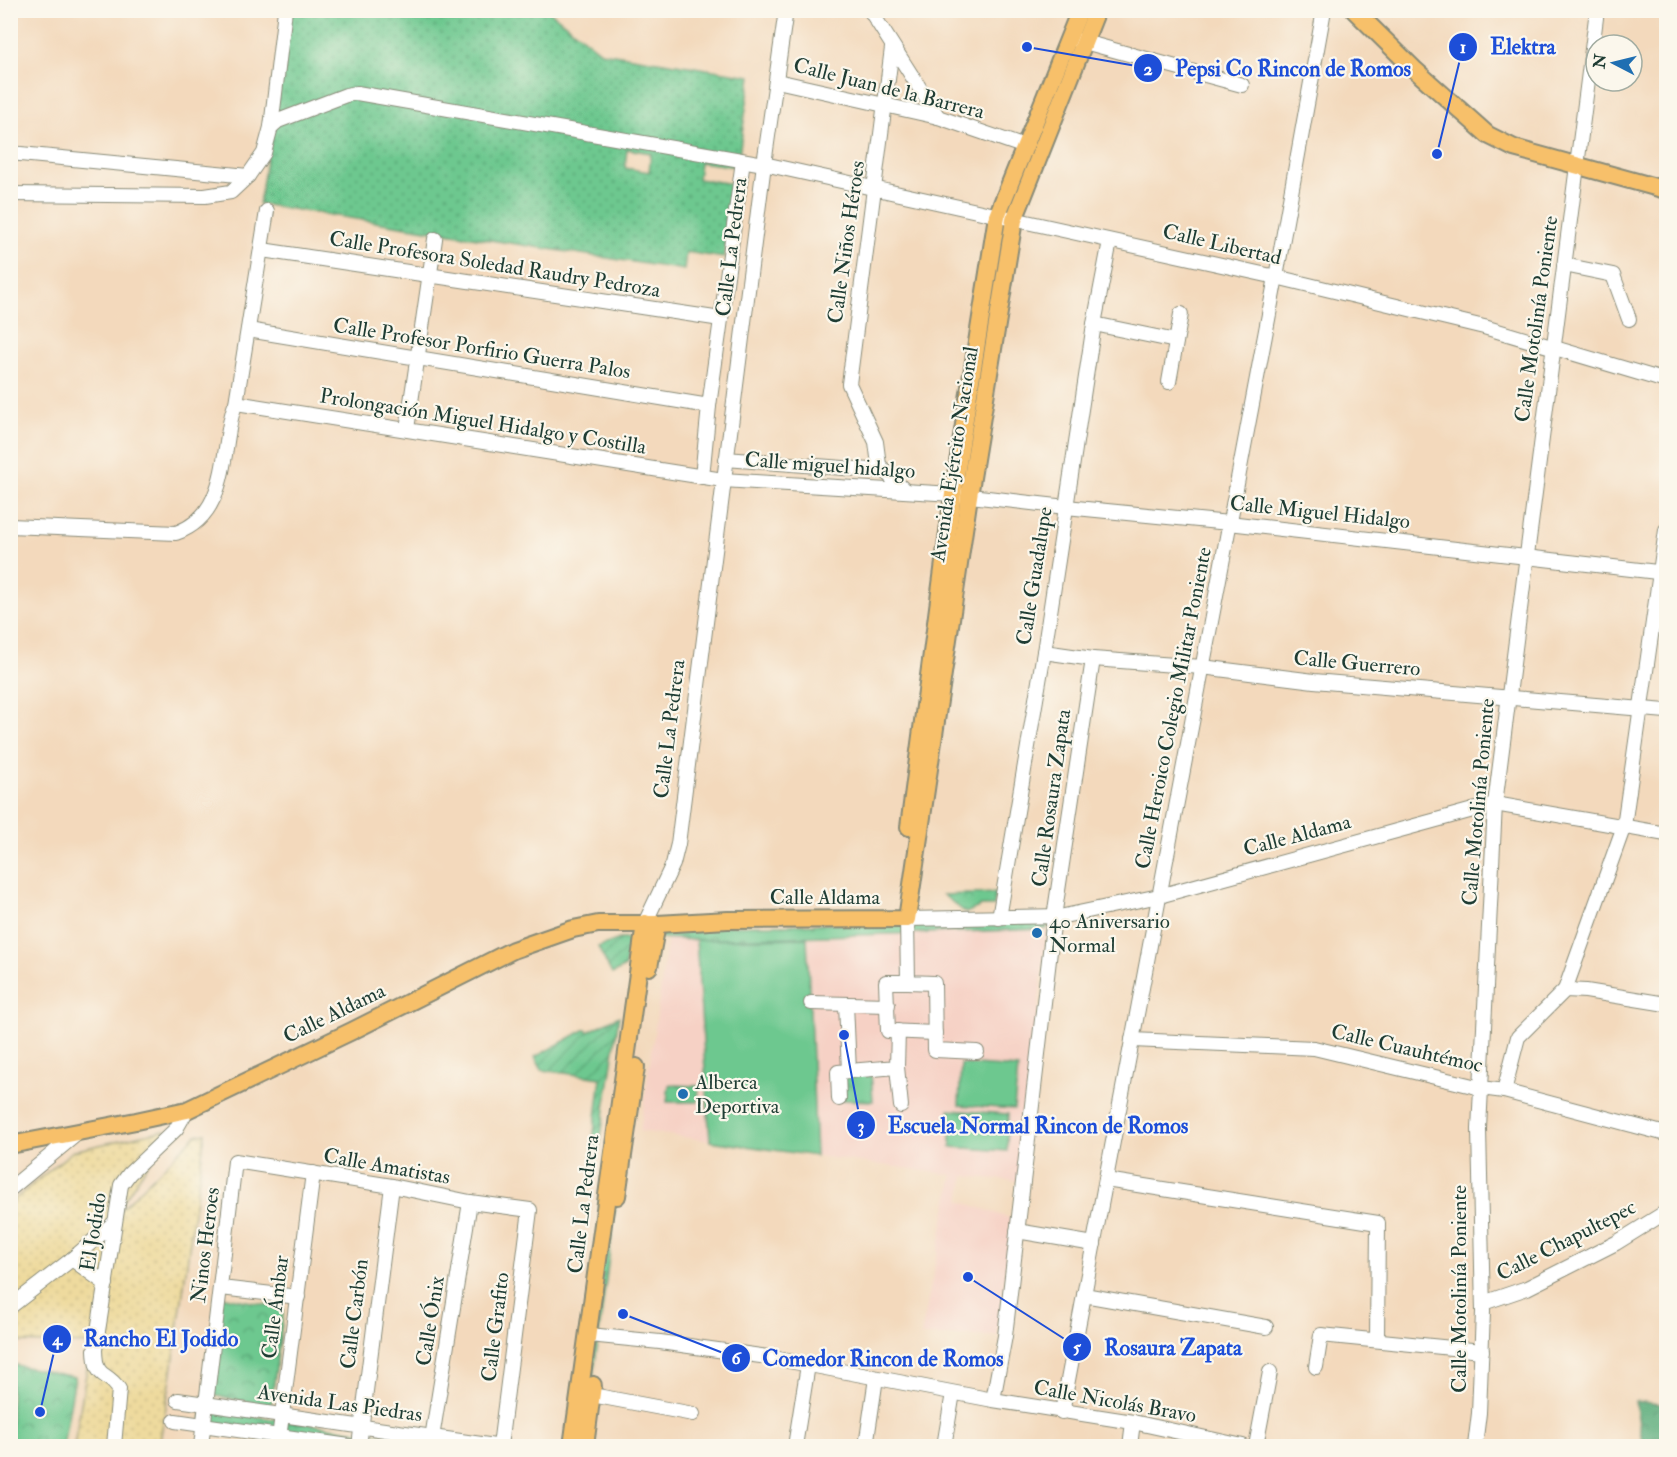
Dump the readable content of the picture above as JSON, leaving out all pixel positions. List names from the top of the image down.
{
  "streets": {
    "main road": ["Calle La Pedrera", "Avenida Ejército Nacional", "Calle Aldama"],
    "street": [
      "Calle Juan de la Barrera",
      "Calle Niños Héroes",
      "Calle Libertad",
      "Calle Profesora Soledad Raudry Pedroza",
      "Calle Motolinía Poniente",
      "Calle Profesor Porfirio Guerra Palos",
      "Prolongación Miguel Hidalgo y Costilla",
      "Calle miguel hidalgo",
      "Calle Miguel Hidalgo",
      "Calle Guadalupe",
      "Calle Guerrero",
      "Calle Heroico Colegio Militar Poniente",
      "Calle Rosaura Zapata",
      "Calle Cuauhtémoc",
      "Calle Amatistas",
      "El Jodido",
      "Calle Chapultepec",
      "Ninos Heroes",
      "Calle Ámbar",
      "Calle Carbón",
      "Calle Ónix",
      "Calle Grafito",
      "Calle Nicolás Bravo",
      "Avenida Las Piedras"
    ]
  },
  "crossings": [
    ["Calle Juan de la Barrera", "Calle Niños Héroes"],
    ["Calle Juan de la Barrera", "Calle La Pedrera"],
    ["Calle Juan de la Barrera", "Avenida Ejército Nacional"],
    ["Calle Niños Héroes", "Calle Libertad"],
    ["Calle Libertad", "Calle La Pedrera"],
    ["Calle Libertad", "Calle Motolinía Poniente"],
    ["Calle Libertad", "Avenida Ejército Nacional"],
    ["Calle Libertad", "Calle Guadalupe"],
    ["Calle Libertad", "Calle Heroico Colegio Militar Poniente"],
    ["Calle La Pedrera", "Prolongación Miguel Hidalgo y Costilla"],
    ["Calle La Pedrera", "Calle miguel hidalgo"],
    ["Calle La Pedrera", "Calle Aldama"],
    ["Calle La Pedrera", "Calle Nicolás Bravo"],
    ["Calle Motolinía Poniente", "Calle Miguel Hidalgo"],
    ["Calle Motolinía Poniente", "Calle Guerrero"],
    ["Calle Motolinía Poniente", "Calle Aldama"],
    ["Calle Motolinía Poniente", "Calle Cuauhtémoc"],
    ["Calle Motolinía Poniente", "Calle Chapultepec"],
    ["Prolongación Miguel Hidalgo y Costilla", "Calle miguel hidalgo"],
    ["Avenida Ejército Nacional", "Calle miguel hidalgo"],
    ["Avenida Ejército Nacional", "Calle Miguel Hidalgo"],
    ["Avenida Ejército Nacional", "Calle Aldama"],
    ["Calle miguel hidalgo", "Calle Miguel Hidalgo"],
    ["Calle Miguel Hidalgo", "Calle Guadalupe"],
    ["Calle Miguel Hidalgo", "Calle Heroico Colegio Militar Poniente"],
    ["Calle Guadalupe", "Calle Guerrero"],
    ["Calle Guadalupe", "Calle Aldama"],
    ["Calle Guerrero", "Calle Heroico Colegio Militar Poniente"],
    ["Calle Guerrero", "Calle Rosaura Zapata"],
    ["Calle Heroico Colegio Militar Poniente", "Calle Aldama"],
    ["Calle Heroico Colegio Militar Poniente", "Calle Cuauhtémoc"],
    ["Calle Heroico Colegio Militar Poniente", "Calle Nicolás Bravo"],
    ["Calle Rosaura Zapata", "Calle Aldama"],
    ["Calle Rosaura Zapata", "Calle Nicolás Bravo"],
    ["Calle Aldama", "El Jodido"],
    ["Calle Amatistas", "Ninos Heroes"],
    ["Calle Amatistas", "Calle Ámbar"],
    ["Calle Amatistas", "Calle Carbón"],
    ["Calle Amatistas", "Calle Ónix"],
    ["Calle Amatistas", "Calle Grafito"],
    ["Ninos Heroes", "Avenida Las Piedras"],
    ["Calle Ámbar", "Avenida Las Piedras"],
    ["Calle Carbón", "Avenida Las Piedras"],
    ["Calle Ónix", "Avenida Las Piedras"]
  ],
  "places": [
    "Pepsi Co Rincon de Romos",
    "Elektra",
    "40 Aniversario Normal",
    "Escuela Normal Rincon de Romos",
    "Alberca Deportiva",
    "Rosaura Zapata",
    "Comedor Rincon de Romos",
    "Rancho El Jodido"
  ],
  "north": "left"
}
